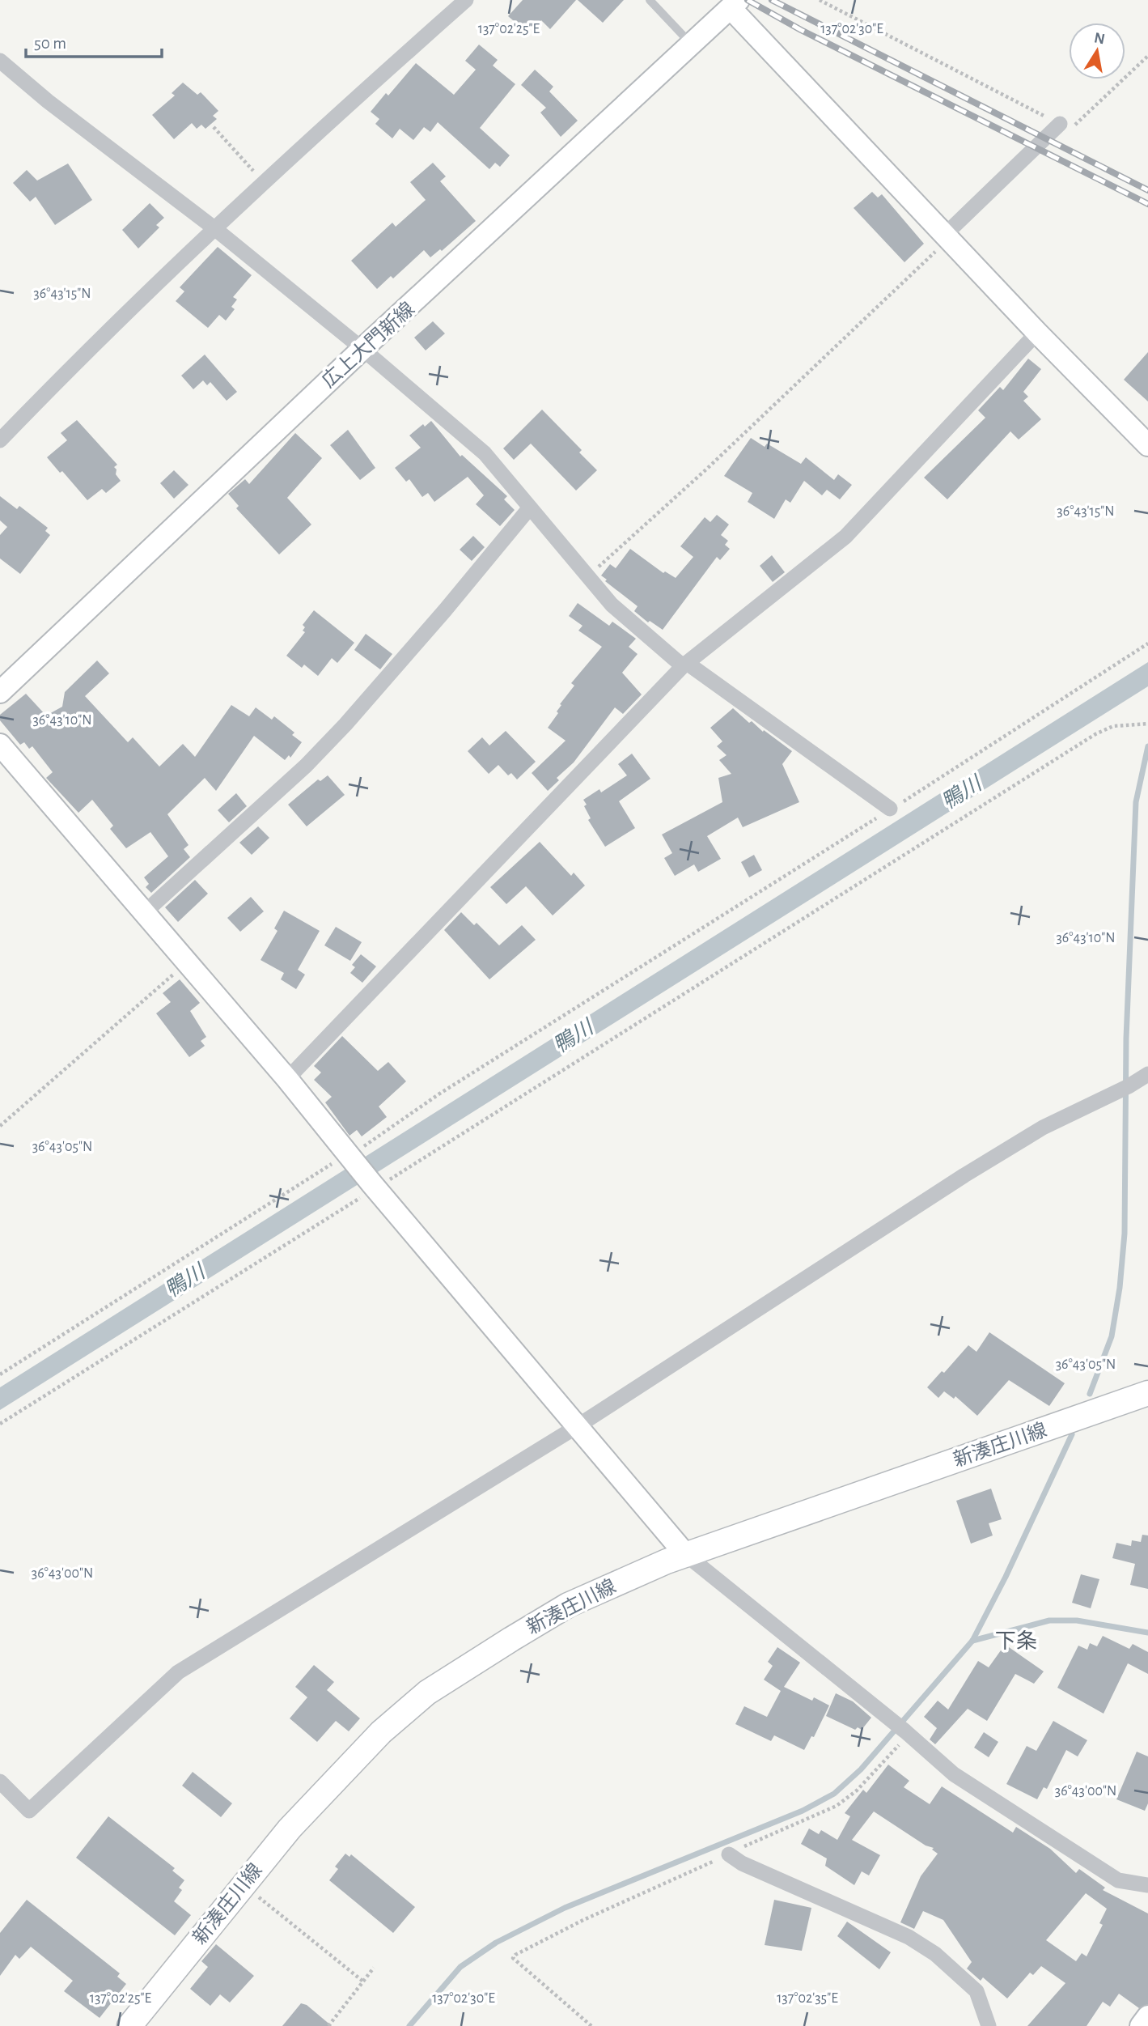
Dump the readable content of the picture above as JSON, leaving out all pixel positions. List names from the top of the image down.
{
  "streets": {
    "main road": ["新湊庄川線"],
    "street": ["広上大門新線"]
  },
  "districts": ["下条"],
  "water": ["鴨川"],
  "scale_bar": "50 m",
  "north": "top",
  "coordinates": [
    "137°02'25\"E",
    "137°02'30\"E",
    "36°43'15\"N",
    "36°43'10\"N",
    "36°43'05\"N",
    "36°43'00\"N",
    "137°02'35\"E"
  ]
}
